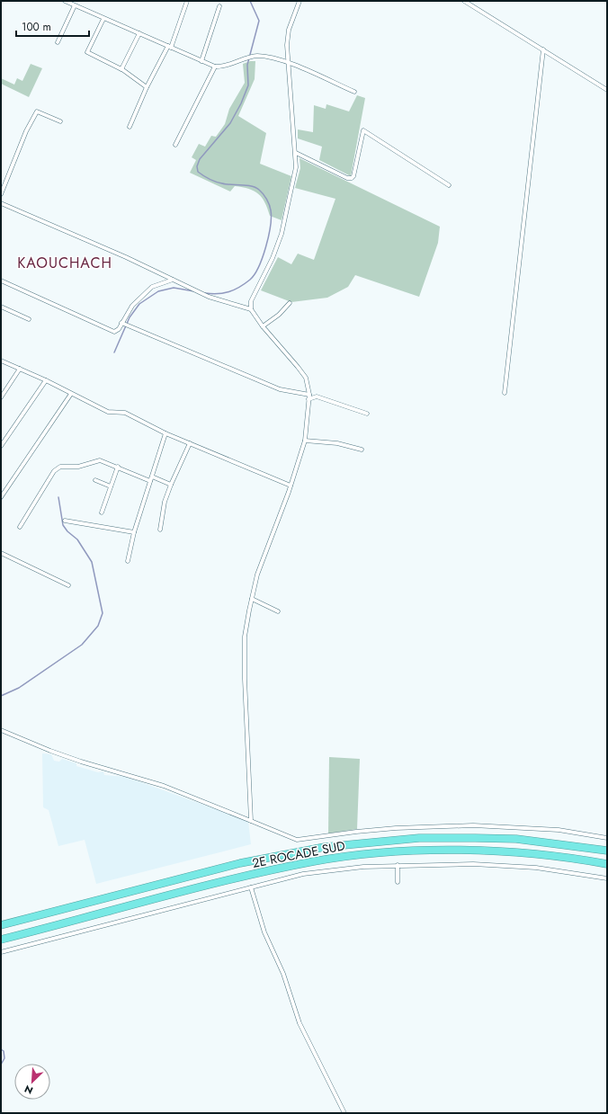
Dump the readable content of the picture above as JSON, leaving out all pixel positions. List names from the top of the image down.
{
  "streets": {
    "highway": ["2E ROCADE SUD"]
  },
  "districts": ["KAOUCHACH"],
  "scale_bar": "100 m",
  "north": "bottom left"
}
